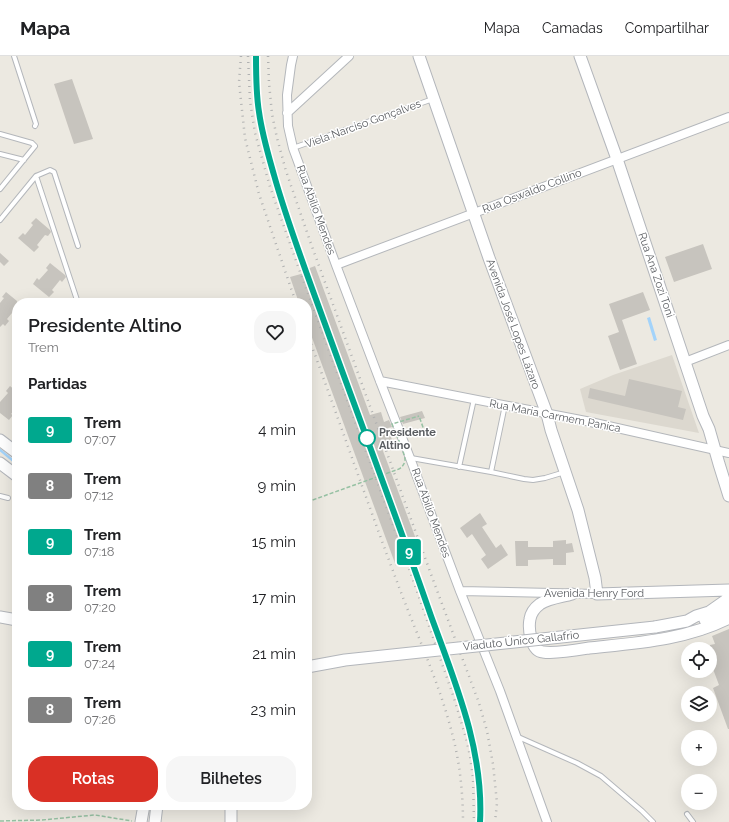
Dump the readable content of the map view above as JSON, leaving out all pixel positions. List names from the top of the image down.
{
  "streets": {
    "street": [
      "Rua Oswaldo Collino",
      "Rua Abílio Mendes",
      "Rua Ana Zozi Toni",
      "Avenida José Lopes Lázaro",
      "Rua Maria Carmem Panica",
      "Avenida Henry Ford",
      "Viaduto Único Gallafrio"
    ],
    "lane": ["Viela Narciso Gonçalves"]
  },
  "crossings": [
    ["Viela Narciso Gonçalves", "Rua Abílio Mendes"],
    ["Viela Narciso Gonçalves", "Avenida José Lopes Lázaro"],
    ["Rua Oswaldo Collino", "Rua Abílio Mendes"],
    ["Rua Oswaldo Collino", "Rua Ana Zozi Toni"],
    ["Rua Oswaldo Collino", "Avenida José Lopes Lázaro"],
    ["Rua Abílio Mendes", "Rua Maria Carmem Panica"],
    ["Rua Abílio Mendes", "Avenida Henry Ford"],
    ["Rua Ana Zozi Toni", "Rua Maria Carmem Panica"],
    ["Avenida José Lopes Lázaro", "Rua Maria Carmem Panica"],
    ["Avenida José Lopes Lázaro", "Avenida Henry Ford"]
  ],
  "places": ["Presidente Altino"],
  "page": {
    "header": "Mapa",
    "nav": ["Mapa", "Camadas", "Compartilhar"],
    "on_map": "9",
    "heading": [
      ["Presidente Altino", "Trem"],
      "Partidas"
    ],
    "list": [
      {
        "mark": "9",
        "name": "Trem",
        "note": "07:07",
        "value": "4 min"
      },
      {
        "mark": "8",
        "name": "Trem",
        "note": "07:12",
        "value": "9 min"
      },
      {
        "mark": "9",
        "name": "Trem",
        "note": "07:18",
        "value": "15 min"
      },
      {
        "mark": "8",
        "name": "Trem",
        "note": "07:20",
        "value": "17 min"
      },
      {
        "mark": "9",
        "name": "Trem",
        "note": "07:24",
        "value": "21 min"
      },
      {
        "mark": "8",
        "name": "Trem",
        "note": "07:26",
        "value": "23 min"
      }
    ],
    "map_buttons": ["+", "−"],
    "buttons": ["Rotas", "Bilhetes"]
  }
}
